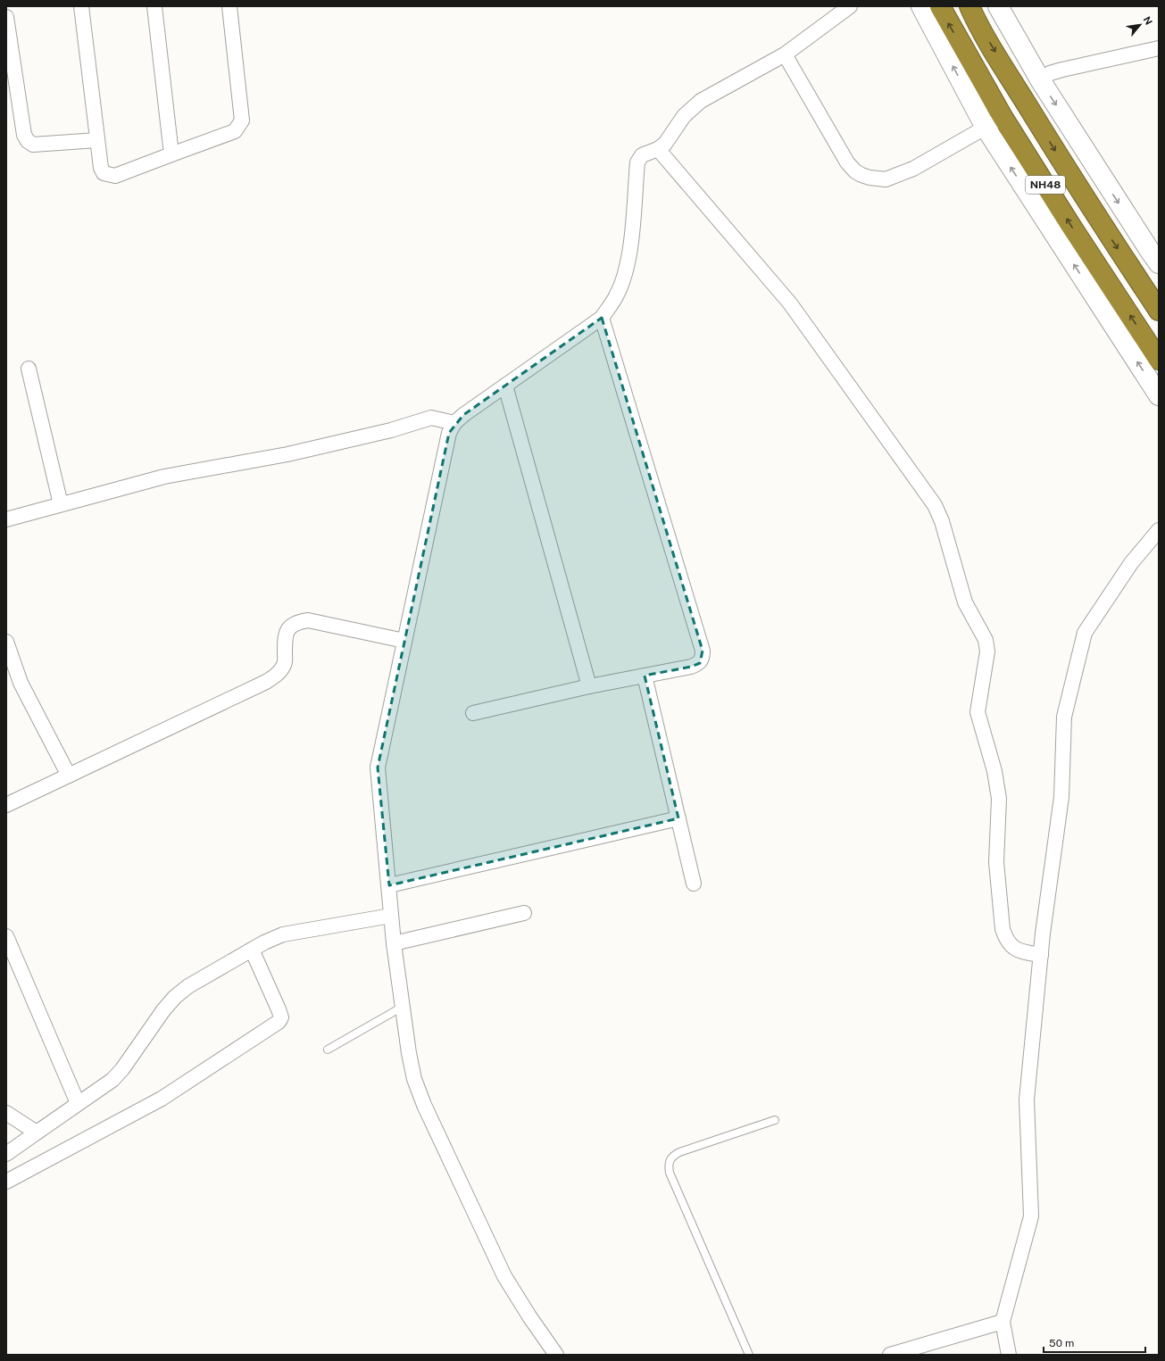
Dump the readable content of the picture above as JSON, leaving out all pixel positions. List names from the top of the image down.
{
  "streets": {
    "highway": ["NH48"]
  },
  "scale_bar": "50 m",
  "north": "top right"
}
